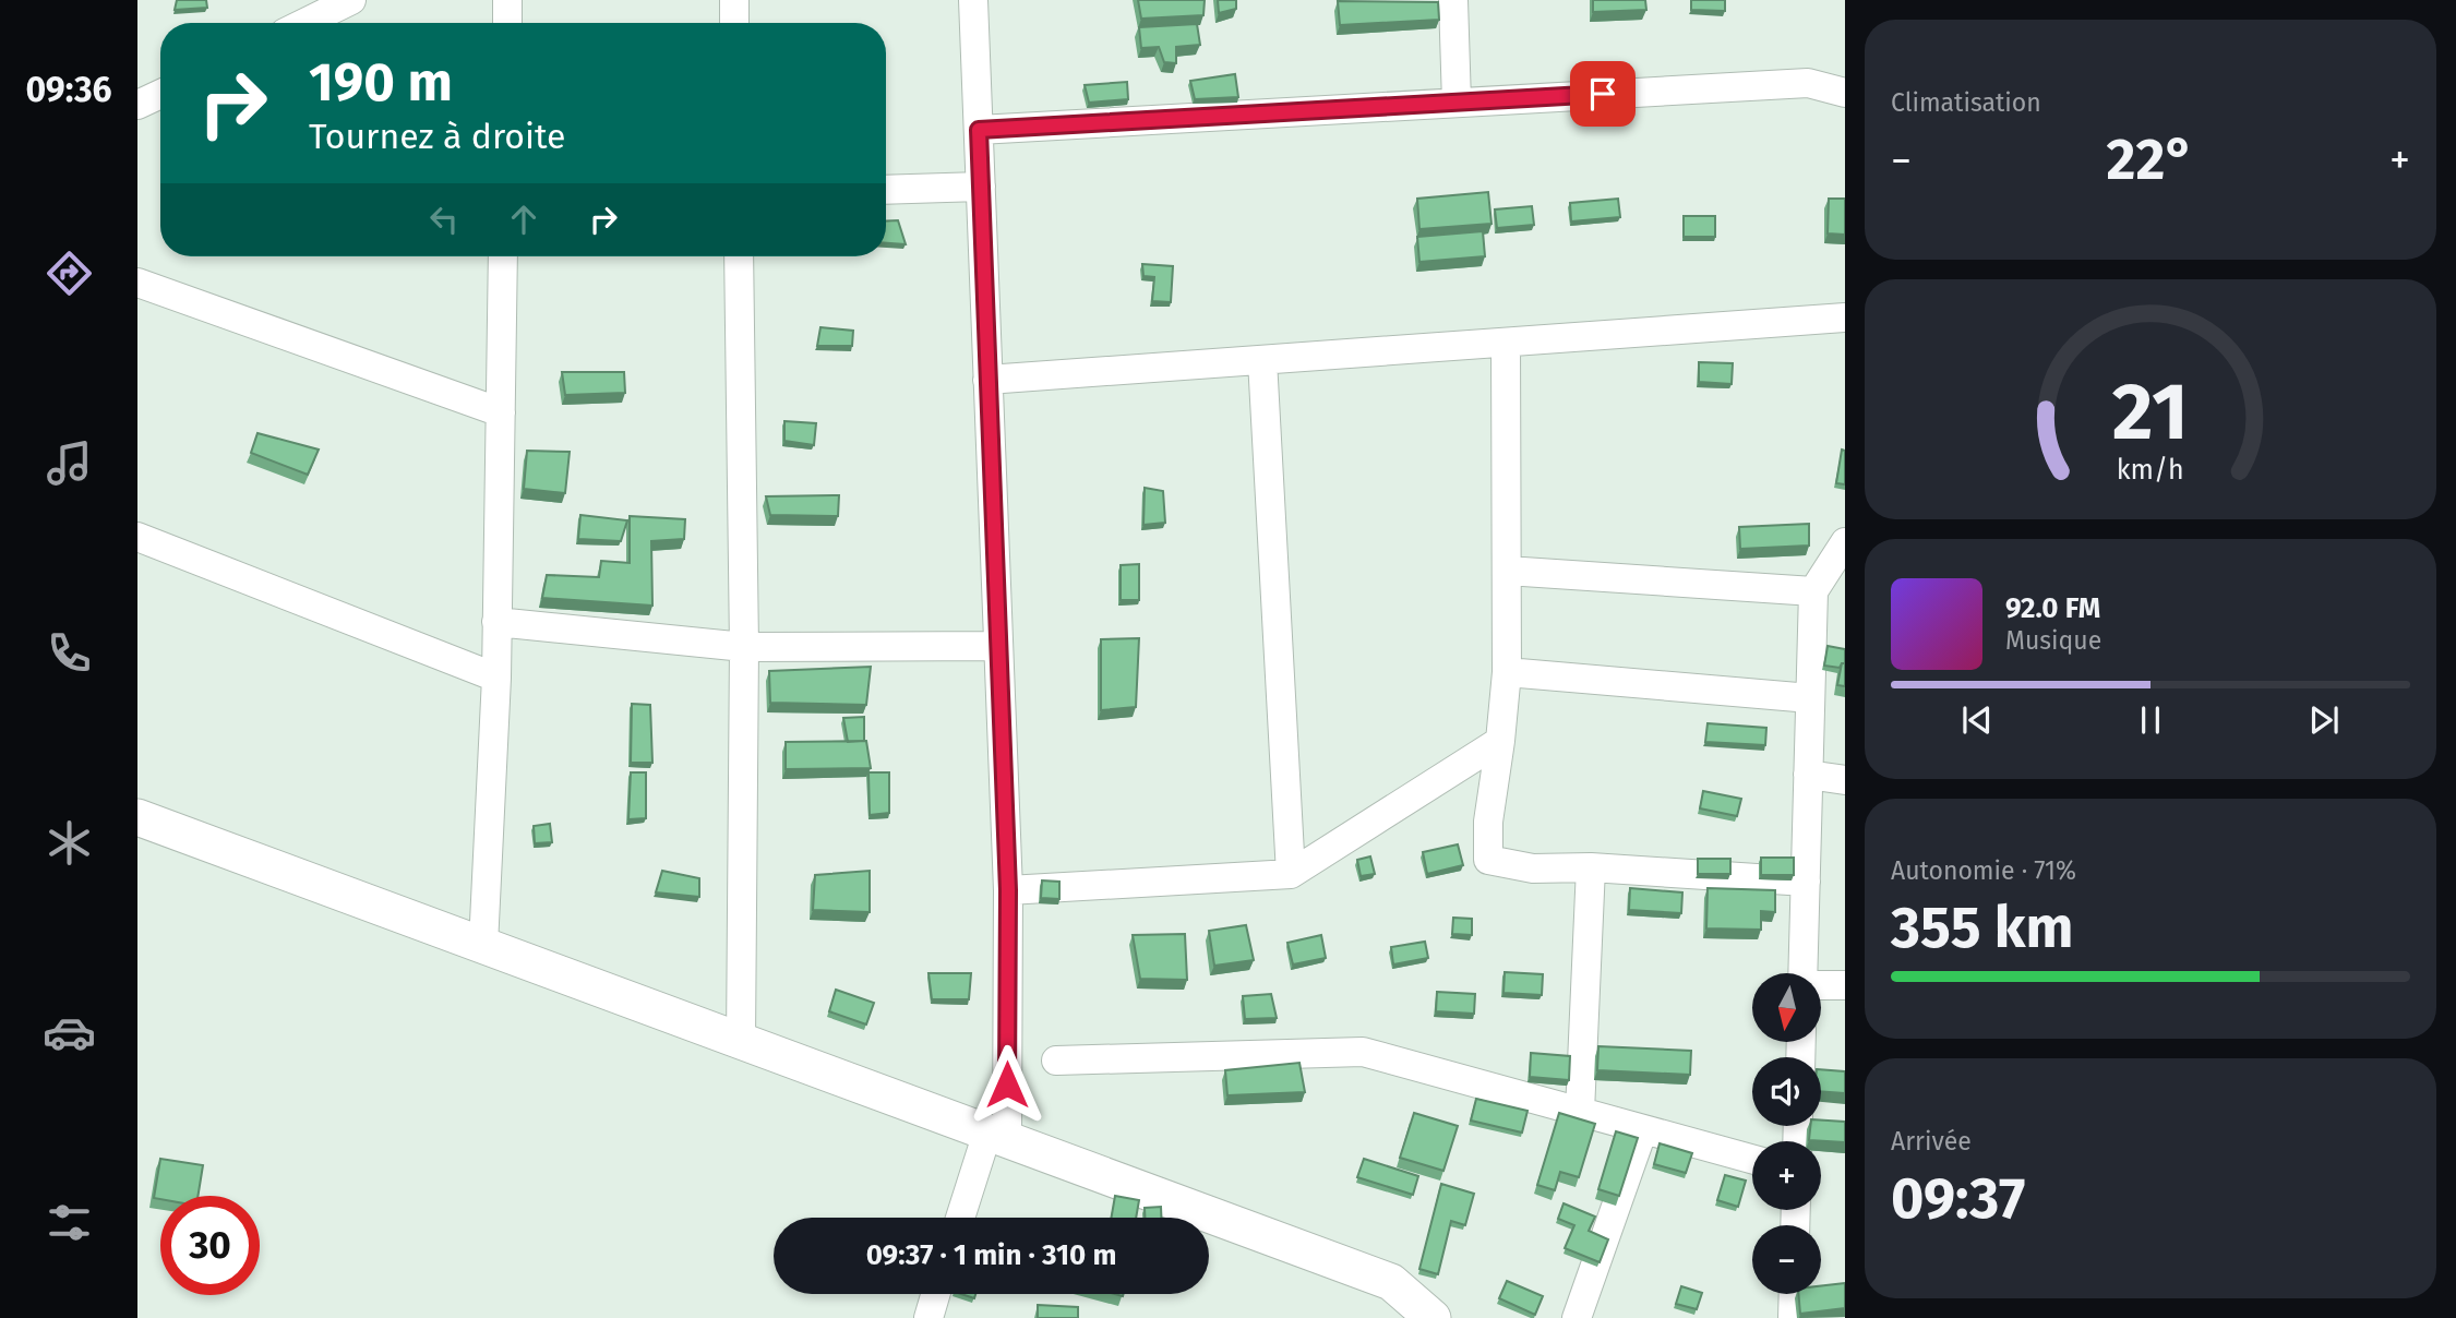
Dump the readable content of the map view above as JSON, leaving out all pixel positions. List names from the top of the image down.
{
  "north": "bottom",
  "page": {
    "tabs": "09:36",
    "tile": [
      "Climatisation",
      ["Autonomie · 71%", "355 km"],
      ["Arrivée", "09:37"]
    ],
    "turn": ["190 m", "Tournez à droite"],
    "heat": ["−", "22°", "+"],
    "song": ["92.0 FM", "Musique"],
    "map_buttons": ["+", "−"],
    "limit": "30",
    "trip": "09:37 · 1 min · 310 m",
    "gauge": ["21", "km/h"]
  }
}
